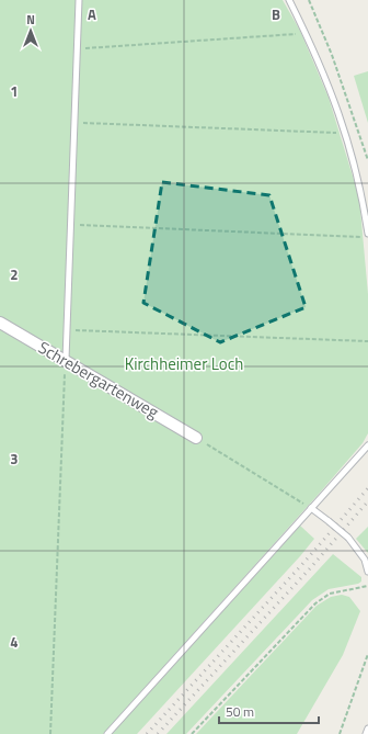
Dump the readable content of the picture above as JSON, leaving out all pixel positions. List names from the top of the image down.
{
  "streets": {
    "street": ["Schrebergartenweg"]
  },
  "parks": ["Kirchheimer Loch"],
  "scale_bar": "50 m",
  "north": "top",
  "grid": {
    "columns": ["A", "B"],
    "rows": [
      "1",
      "2",
      "3",
      "4"
    ]
  }
}
